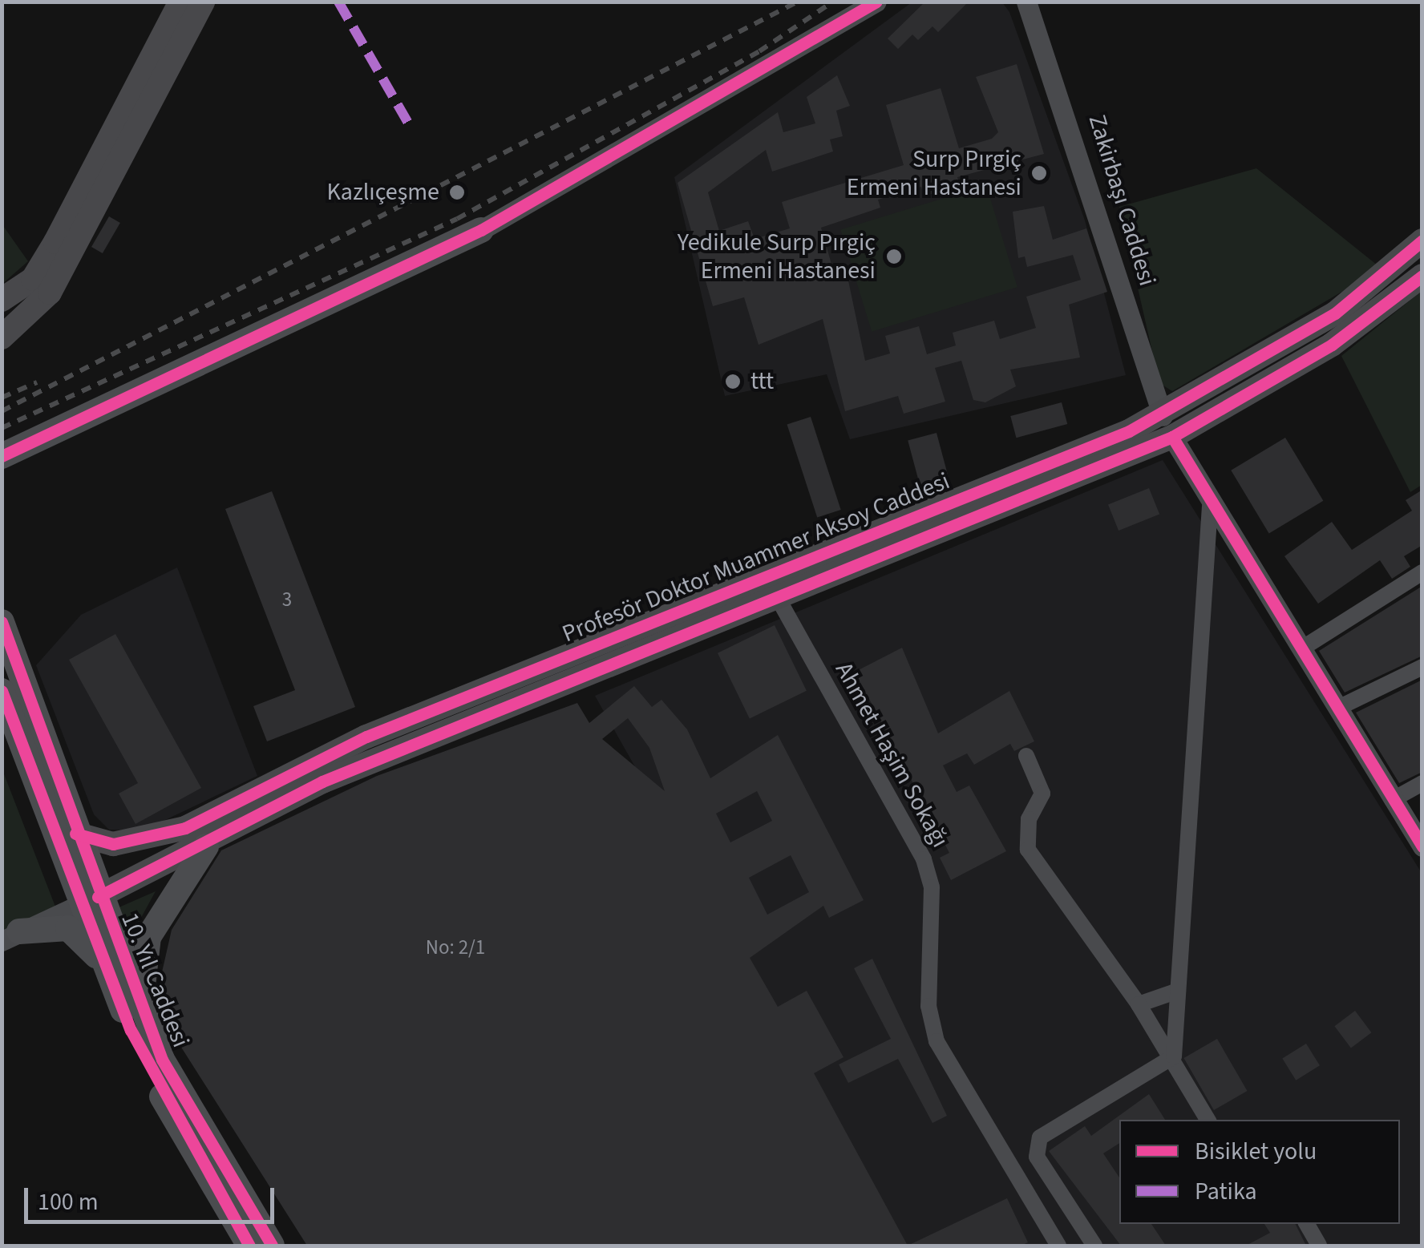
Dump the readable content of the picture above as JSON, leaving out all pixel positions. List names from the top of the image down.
{
  "streets": {
    "main road": ["Profesör Doktor Muammer Aksoy Caddesi", "10. Yıl Caddesi"],
    "street": ["Zakirbaşı Caddesi", "Ahmet Haşim Sokağı"]
  },
  "crossings": [
    ["Zakirbaşı Caddesi", "Profesör Doktor Muammer Aksoy Caddesi"],
    ["Profesör Doktor Muammer Aksoy Caddesi", "Ahmet Haşim Sokağı"],
    ["Profesör Doktor Muammer Aksoy Caddesi", "10. Yıl Caddesi"]
  ],
  "places": [
    "Surp Pırgiç Ermeni Hastanesi",
    "Kazlıçeşme",
    "Yedikule Surp Pırgiç Ermeni Hastanesi",
    "ttt"
  ],
  "house_numbers": ["3", "No: 2/1"],
  "legend": ["Bisiklet yolu", "Patika"],
  "scale_bar": "100 m"
}
